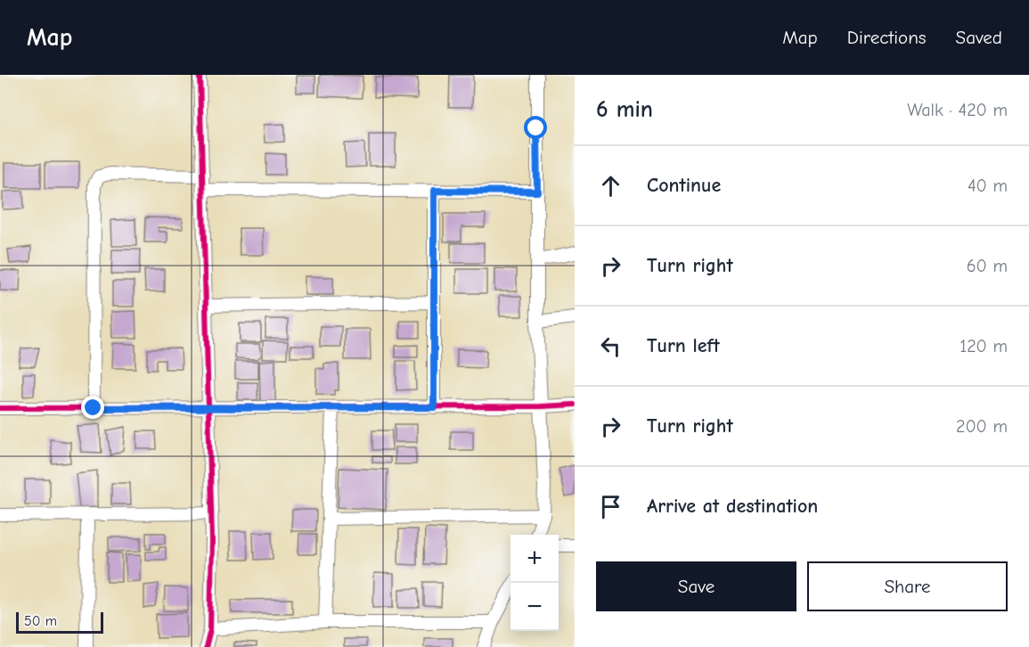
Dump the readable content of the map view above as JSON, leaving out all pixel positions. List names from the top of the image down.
{
  "scale_bar": "50 m",
  "page": {
    "header": "Map",
    "nav": ["Map", "Directions", "Saved"],
    "heading": ["6 min", "Walk · 420 m"],
    "list": [
      ["Continue", "40 m"],
      ["Turn right", "60 m"],
      ["Turn left", "120 m"],
      ["Turn right", "200 m"],
      "Arrive at destination"
    ],
    "map_buttons": ["+", "−"],
    "buttons": ["Save", "Share"],
    "scale": "50 m"
  }
}
